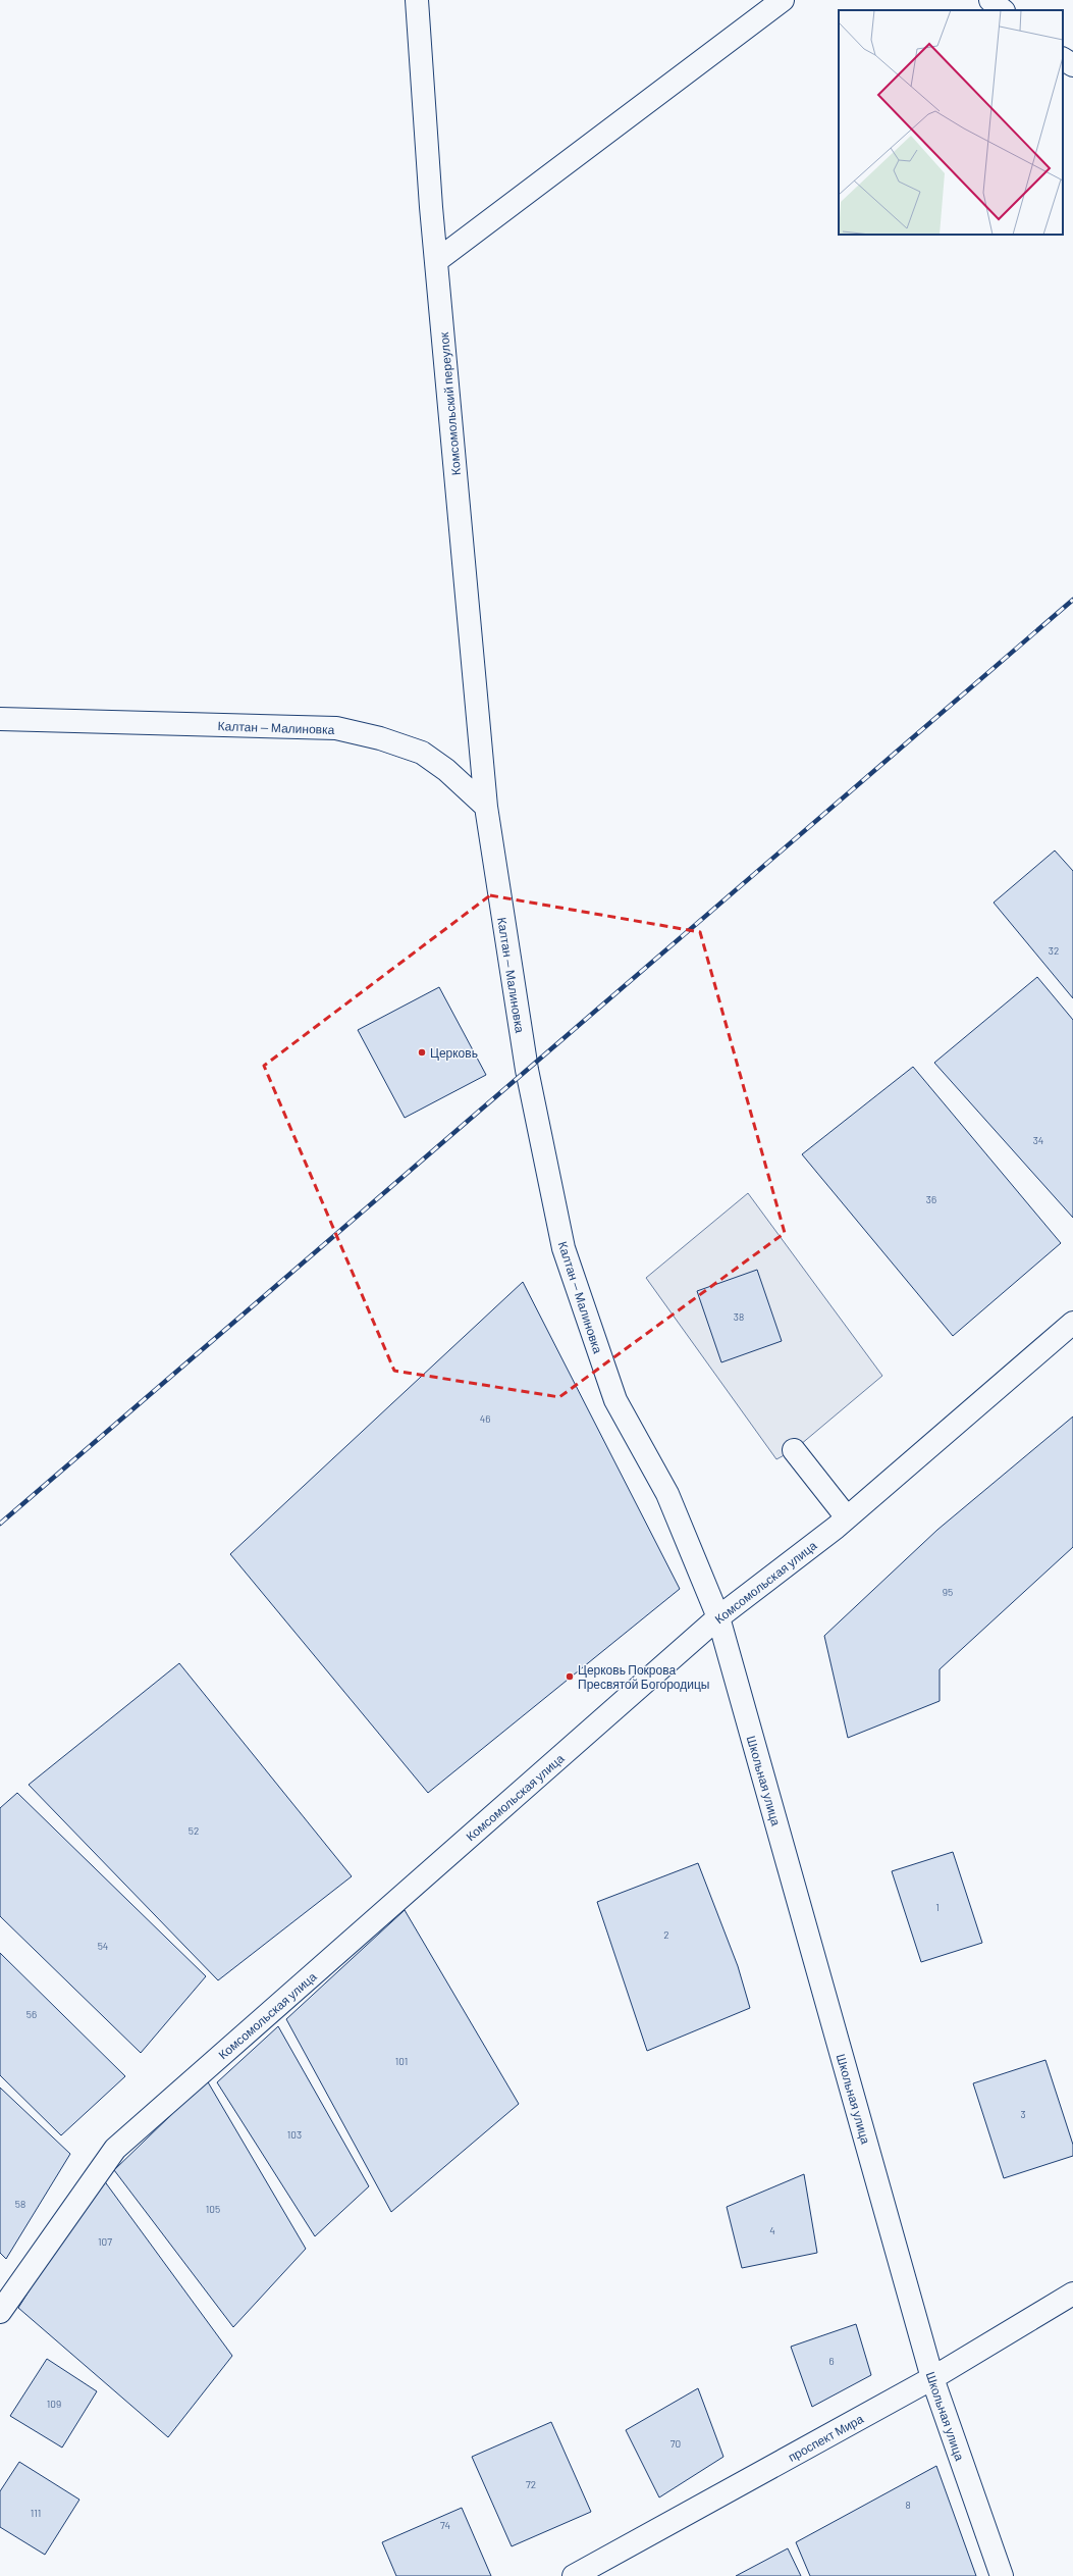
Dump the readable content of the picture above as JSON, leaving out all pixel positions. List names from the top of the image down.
{
  "streets": {
    "street": [
      "Комсомольский переулок",
      "Калтан — Малиновка",
      "Комсомольская улица",
      "Школьная улица",
      "проспект Мира"
    ]
  },
  "crossings": [
    ["Комсомольский переулок", "Калтан — Малиновка"],
    ["Калтан — Малиновка", "Комсомольская улица"],
    ["Калтан — Малиновка", "Школьная улица"],
    ["Комсомольская улица", "Школьная улица"],
    ["Школьная улица", "проспект Мира"]
  ],
  "places": ["Церковь", "Церковь Покрова Пресвятой Богородицы"],
  "house_numbers": [
    "32",
    "34",
    "36",
    "38",
    "46",
    "95",
    "52",
    "1",
    "2",
    "54",
    "56",
    "101",
    "3",
    "103",
    "58",
    "105",
    "4",
    "107",
    "6",
    "109",
    "70",
    "72",
    "8",
    "111",
    "74"
  ]
}
